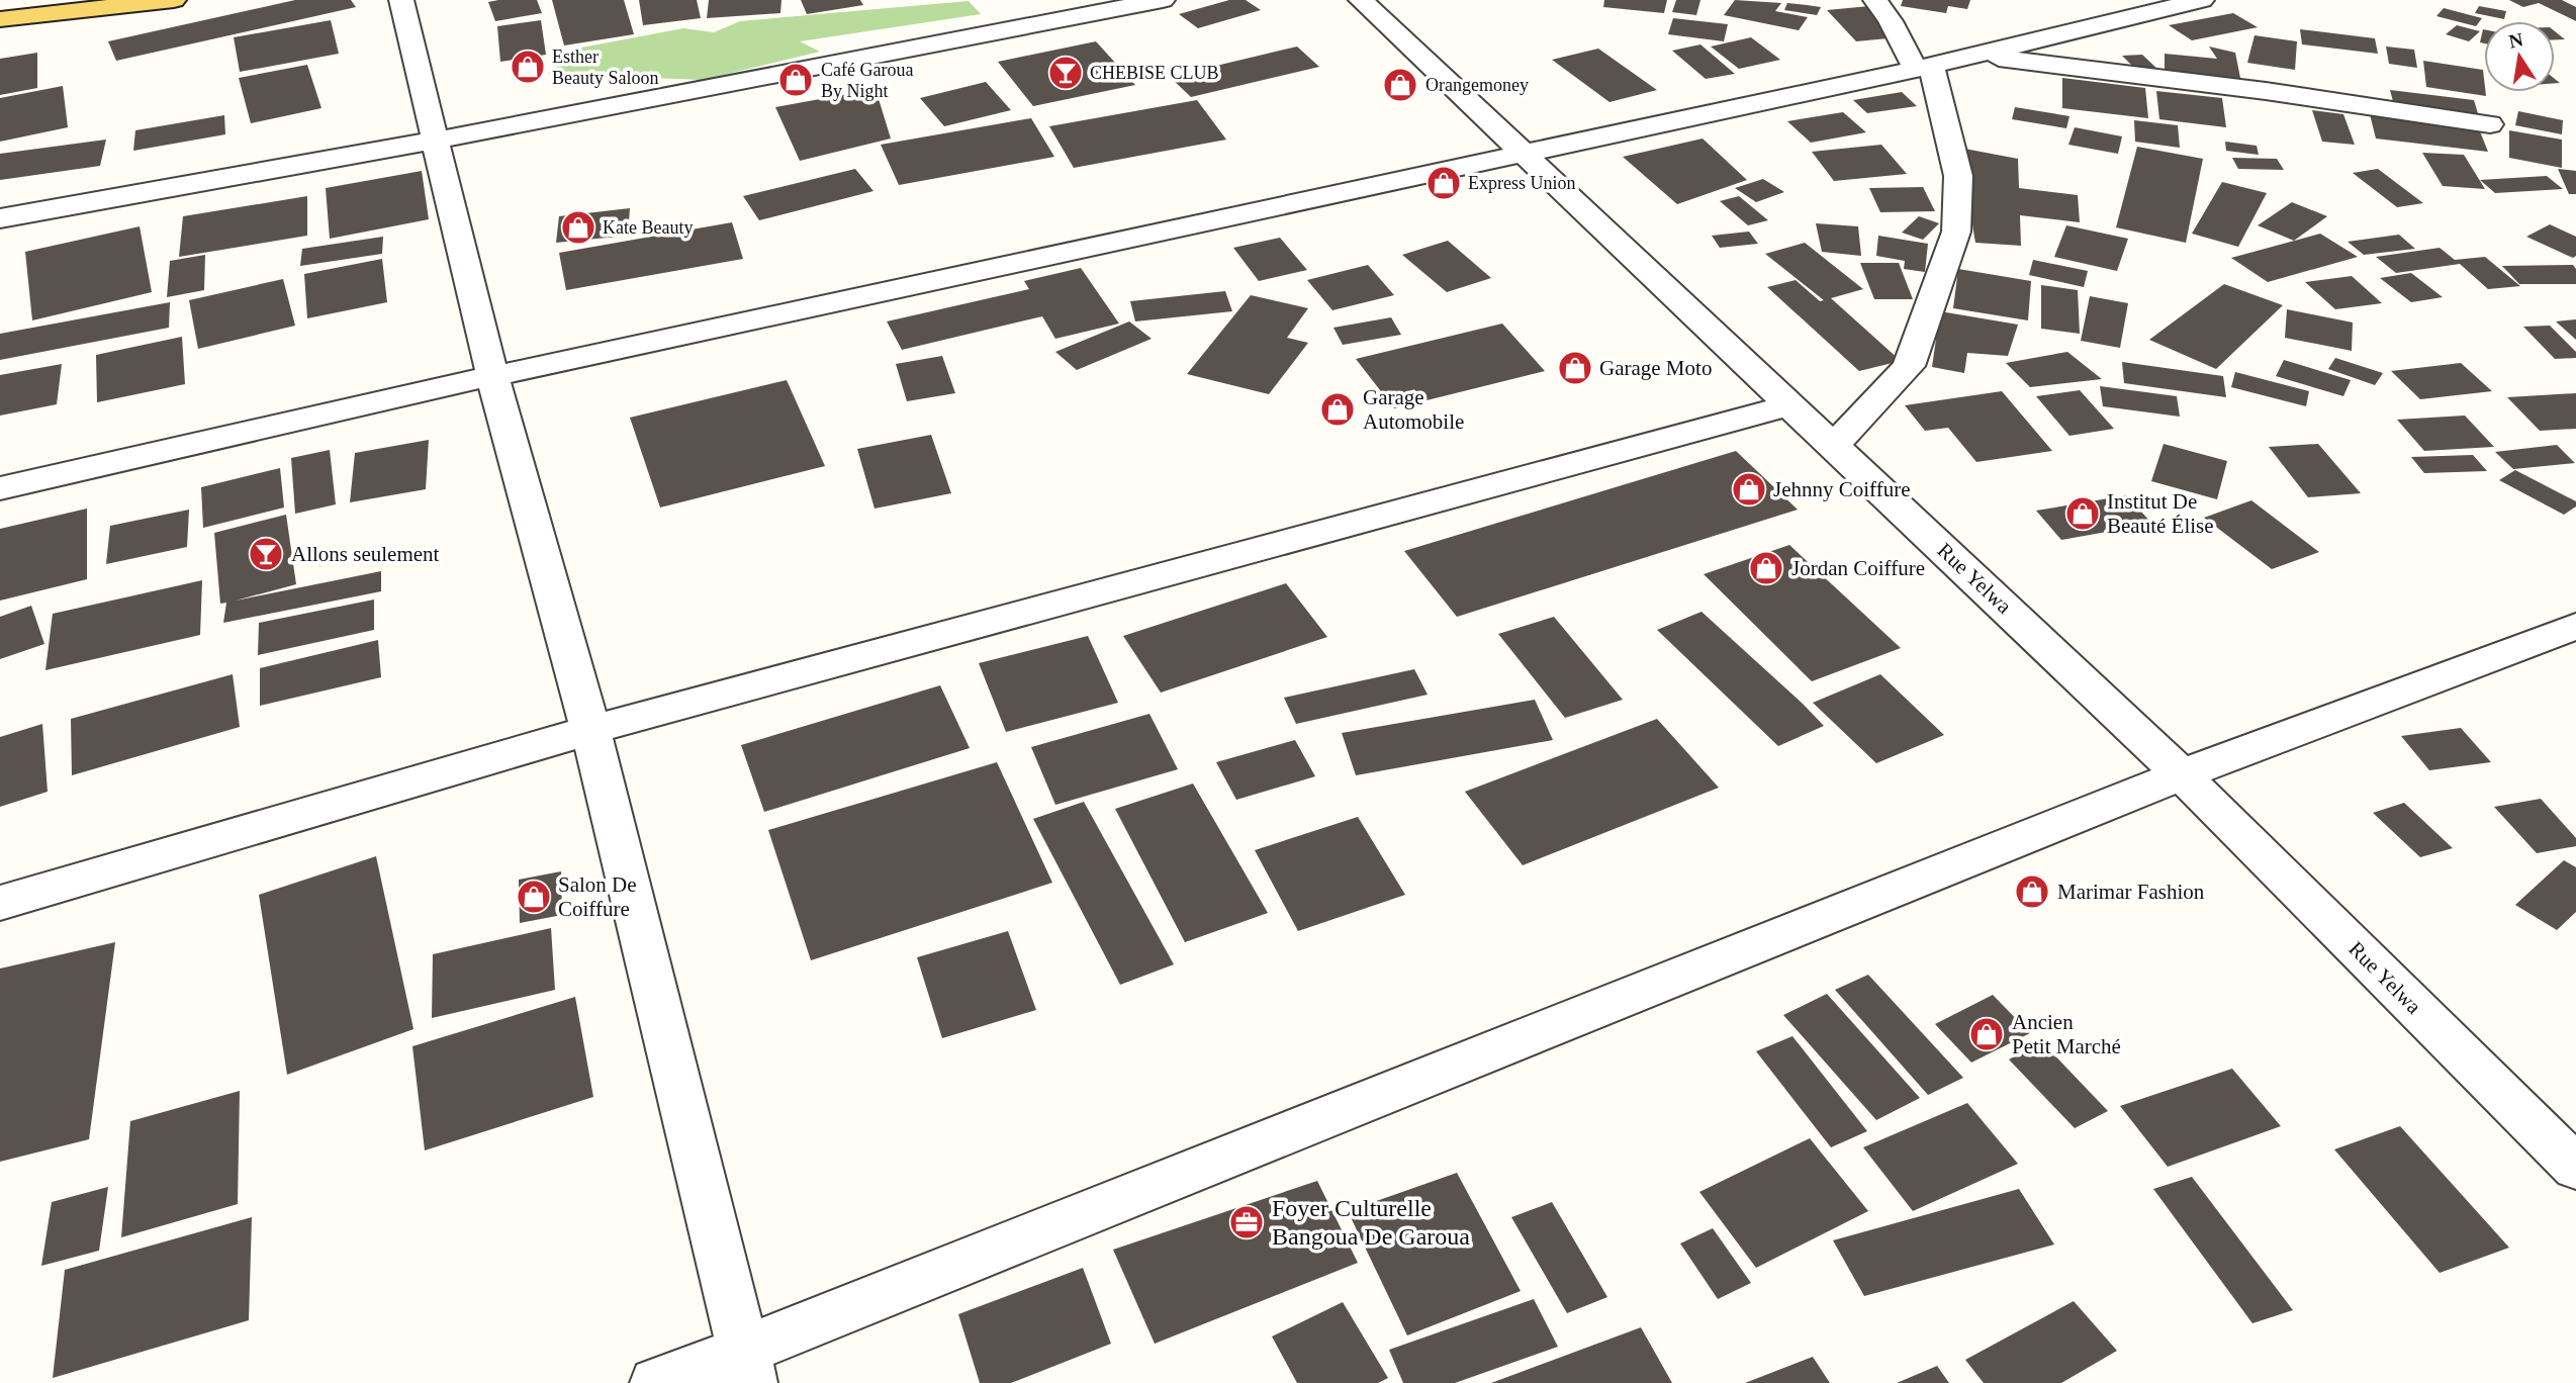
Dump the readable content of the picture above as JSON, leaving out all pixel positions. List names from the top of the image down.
{
  "streets": {
    "street": ["Rue Yelwa"]
  },
  "places": {
    "shop": [
      "Esther Beauty Saloon",
      "Café Garoua By Night",
      "Orangemoney",
      "Express Union",
      "Kate Beauty",
      "Garage Moto",
      "Garage Automobile",
      "Jehnny Coiffure",
      "Institut De Beauté Élise",
      "Jordan Coiffure",
      "Marimar Fashion",
      "Salon De Coiffure",
      "Ancien Petit Marché"
    ],
    "bar": ["CHEBISE CLUB", "Allons seulement"],
    "office": ["Foyer Culturelle Bangoua De Garoua"]
  },
  "north": "top"
}
